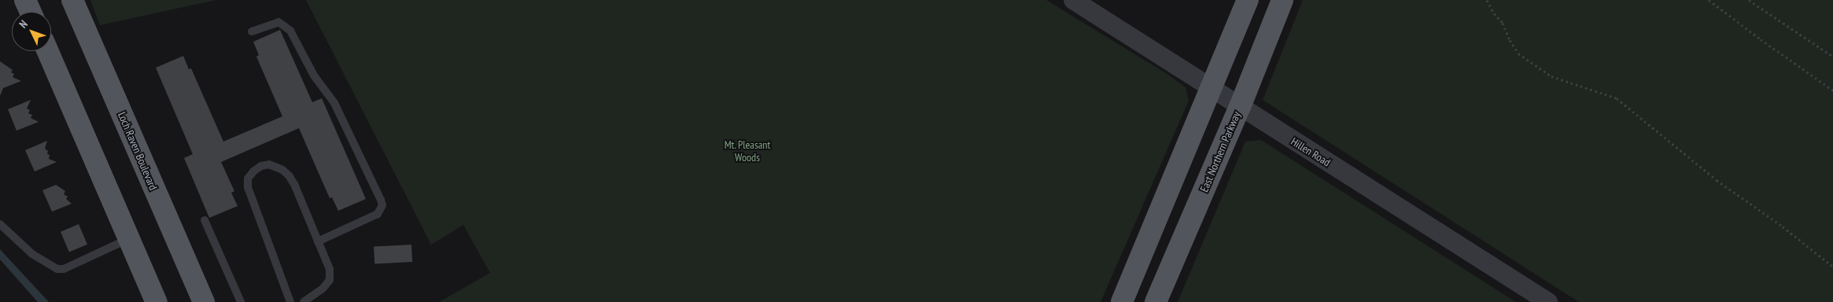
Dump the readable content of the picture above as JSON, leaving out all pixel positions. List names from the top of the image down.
{
  "streets": {
    "main road": ["Loch Raven Boulevard", "East Northern Parkway"],
    "street": ["Hillen Road"]
  },
  "crossings": [
    ["East Northern Parkway", "Hillen Road"]
  ],
  "parks": ["Mt. Pleasant Woods"],
  "north": "top left"
}
